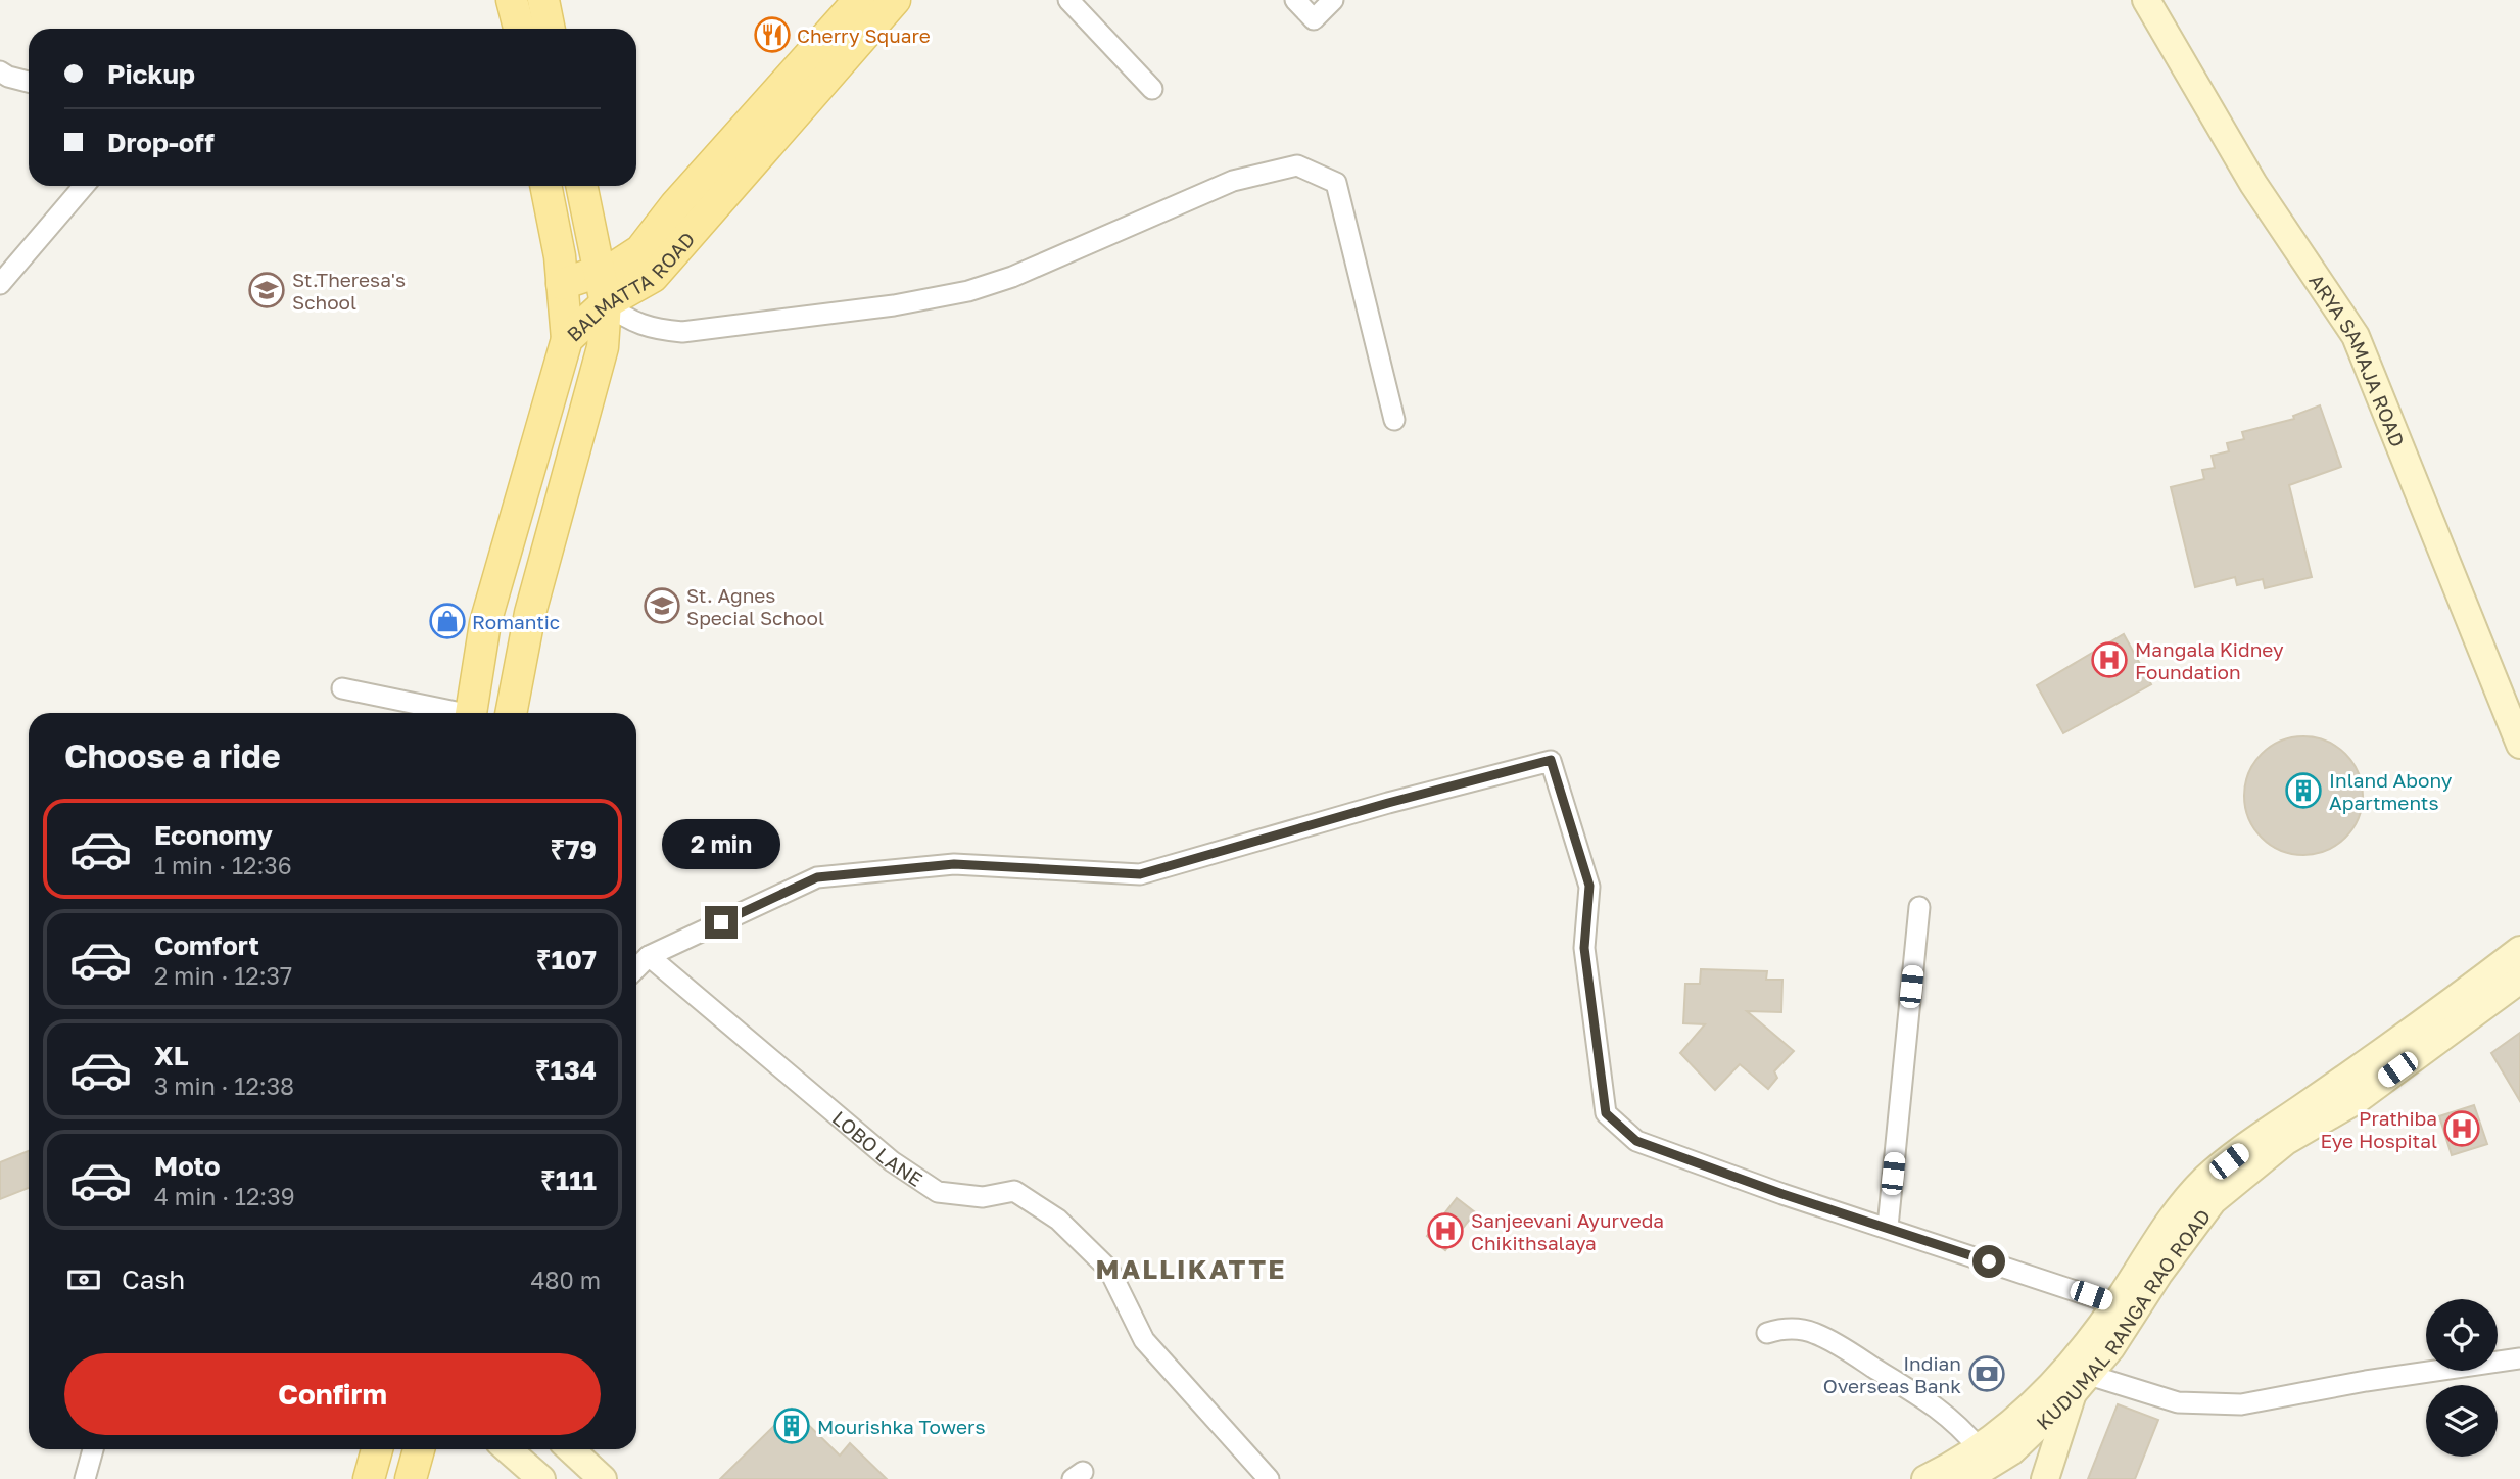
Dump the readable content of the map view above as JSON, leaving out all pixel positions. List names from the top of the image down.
{
  "streets": {
    "main road": ["BALMATTA ROAD", "ARYA SAMAJA ROAD", "KUDUMAL RANGA RAO ROAD"],
    "street": ["LOBO LANE"]
  },
  "districts": ["MALLIKATTE"],
  "places": {
    "restaurant": ["Cherry Square"],
    "school or university": ["St.Theresa's School", "St. Agnes Special School"],
    "shop": ["Romantic"],
    "hospital": ["Mangala Kidney Foundation", "Prathiba Eye Hospital", "Sanjeevani Ayurveda Chikithsalaya"],
    "building": ["Inland Abony Apartments", "Mourishka Towers"],
    "bank": ["Indian Overseas Bank"]
  },
  "page": {
    "banner": ["Pickup", "Drop-off"],
    "heading": "Choose a ride",
    "list": [
      {
        "name": "Economy",
        "note": "1 min · 12:36",
        "value": "₹79"
      },
      {
        "name": "Comfort",
        "note": "2 min · 12:37",
        "value": "₹107"
      },
      {
        "name": "XL",
        "note": "3 min · 12:38",
        "value": "₹134"
      },
      {
        "name": "Moto",
        "note": "4 min · 12:39",
        "value": "₹111"
      }
    ],
    "bubble": "2 min",
    "pay": ["Cash", "480 m"],
    "buttons": "Confirm"
  }
}
